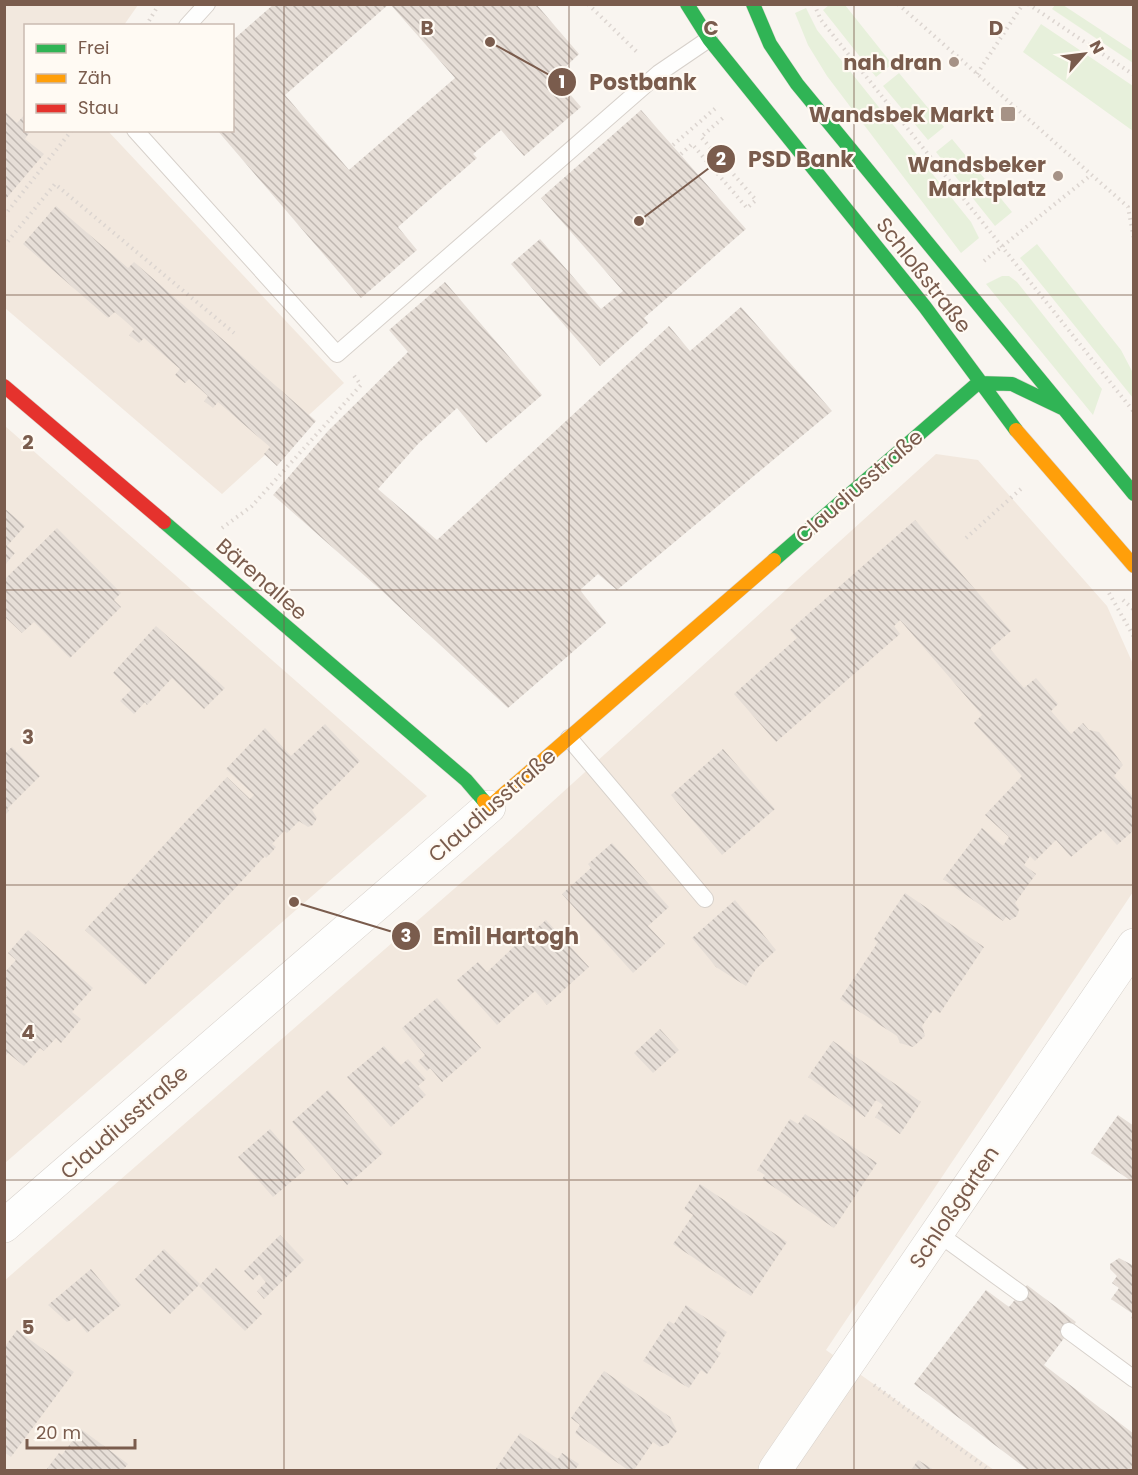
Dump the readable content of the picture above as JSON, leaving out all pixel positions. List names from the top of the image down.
{
  "streets": {
    "main road": ["Schloßstraße", "Claudiusstraße", "Bärenallee"],
    "street": ["Schloßgarten"]
  },
  "crossings": [
    ["Schloßstraße", "Claudiusstraße"],
    ["Claudiusstraße", "Bärenallee"]
  ],
  "places": {
    "other": [
      "Postbank",
      "nah dran",
      "Wandsbeker Marktplatz",
      "PSD Bank",
      "Emil Hartogh"
    ],
    "transit": ["Wandsbek Markt"]
  },
  "legend": ["Frei", "Zäh", "Stau"],
  "scale_bar": "20 m",
  "north": "top right",
  "grid": {
    "columns": ["B", "C", "D"],
    "rows": [
      "2",
      "3",
      "4",
      "5"
    ]
  }
}
